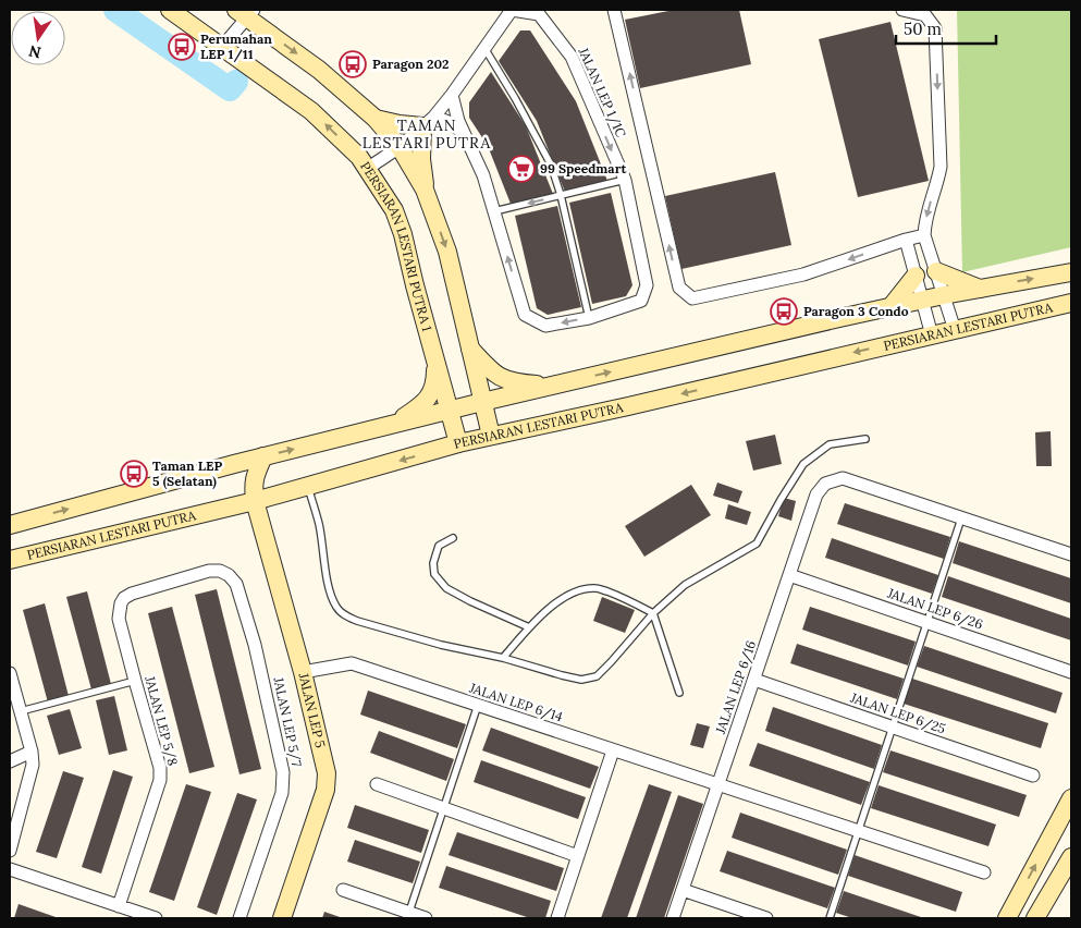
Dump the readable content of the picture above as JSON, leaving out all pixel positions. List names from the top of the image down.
{
  "streets": {
    "street": [
      "JALAN LEP 1/1C",
      "PERSIARAN LESTARI PUTRA 1",
      "PERSIARAN LESTARI PUTRA",
      "JALAN LEP 6/26",
      "JALAN LEP 6/16",
      "JALAN LEP 6/14",
      "JALAN LEP 5",
      "JALAN LEP 6/25",
      "JALAN LEP 5/8",
      "JALAN LEP 5/7"
    ]
  },
  "crossings": [
    ["PERSIARAN LESTARI PUTRA 1", "PERSIARAN LESTARI PUTRA"],
    ["PERSIARAN LESTARI PUTRA", "JALAN LEP 5"],
    ["JALAN LEP 6/26", "JALAN LEP 6/16"],
    ["JALAN LEP 6/16", "JALAN LEP 6/14"],
    ["JALAN LEP 6/16", "JALAN LEP 6/25"],
    ["JALAN LEP 6/14", "JALAN LEP 5"],
    ["JALAN LEP 5/8", "JALAN LEP 5/7"]
  ],
  "districts": ["TAMAN LESTARI PUTRA"],
  "places": {
    "bus stop": [
      "Perumahan LEP 1/11",
      "Paragon 202",
      "Paragon 3 Condo",
      "Taman LEP 5 (Selatan)"
    ],
    "supermarket": ["99 Speedmart"]
  },
  "scale_bar": "50 m",
  "north": "bottom"
}
